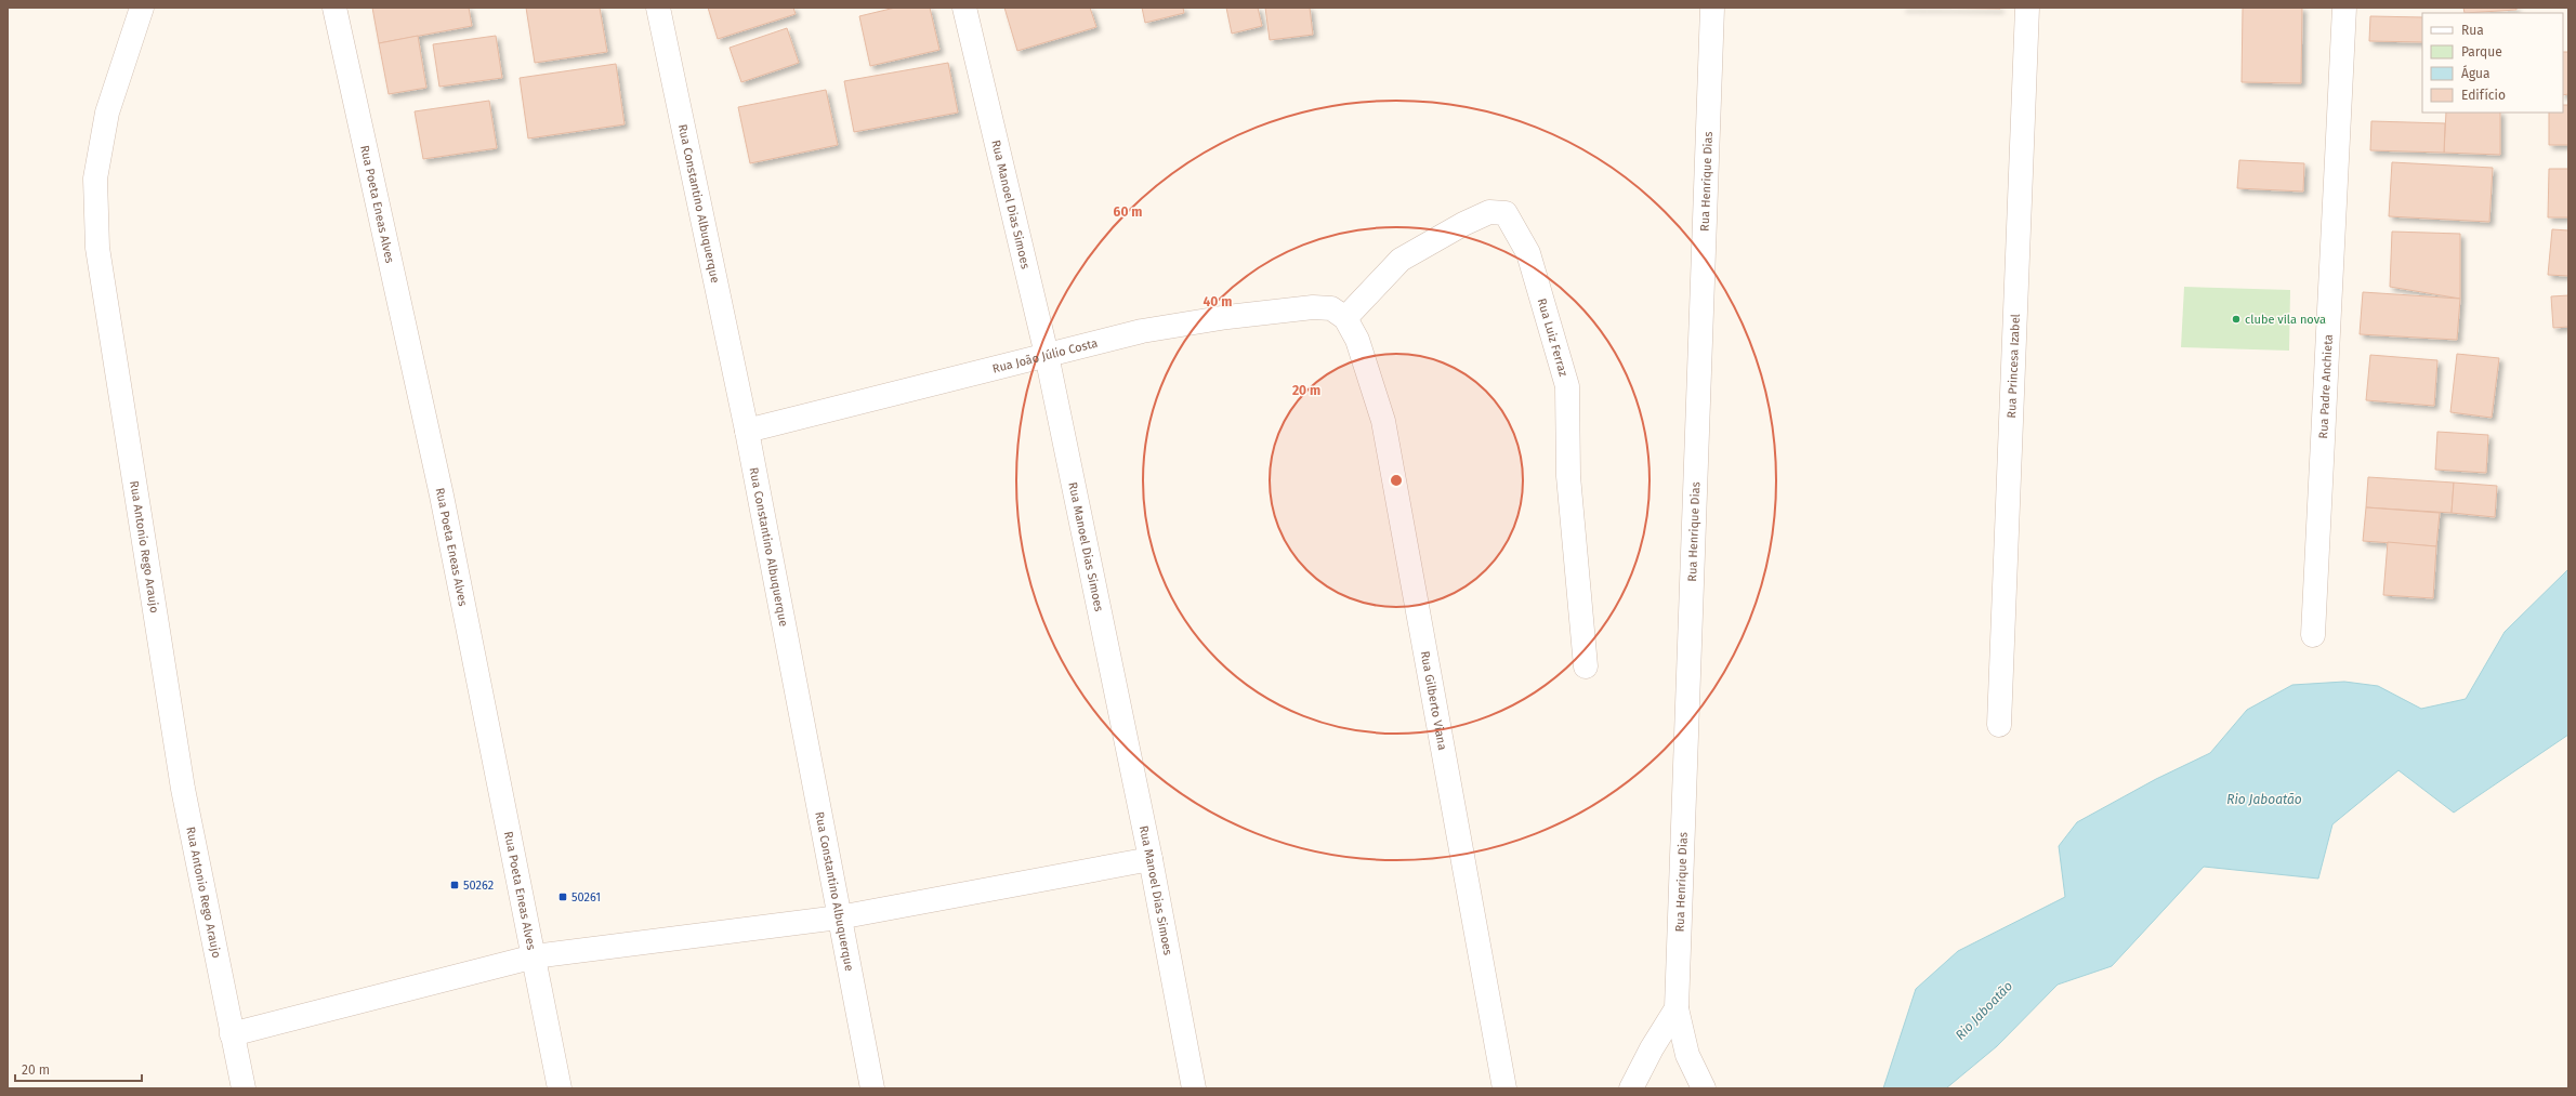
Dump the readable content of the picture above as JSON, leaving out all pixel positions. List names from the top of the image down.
{
  "streets": {
    "street": [
      "Rua Henrique Dias",
      "Rua Constantino Albuquerque",
      "Rua Poeta Eneas Alves",
      "Rua Manoel Dias Simoes",
      "Rua Luiz Ferraz",
      "Rua João Júlio Costa",
      "Rua Princesa Izabel",
      "Rua Padre Anchieta",
      "Rua Antonio Rego Araujo",
      "Rua Gilberto Viana"
    ]
  },
  "crossings": [
    ["Rua Constantino Albuquerque", "Rua João Júlio Costa"],
    ["Rua Manoel Dias Simoes", "Rua João Júlio Costa"],
    ["Rua Luiz Ferraz", "Rua João Júlio Costa"],
    ["Rua Luiz Ferraz", "Rua Gilberto Viana"],
    ["Rua João Júlio Costa", "Rua Gilberto Viana"]
  ],
  "water": ["Rio Jaboatão"],
  "places": {
    "other": ["clube vila nova"],
    "transit": ["50262", "50261"]
  },
  "legend": [
    "Rua",
    "Parque",
    "Água",
    "Edifício"
  ],
  "scale_bar": "20 m",
  "rings": ["60 m", "40 m", "20 m"]
}
